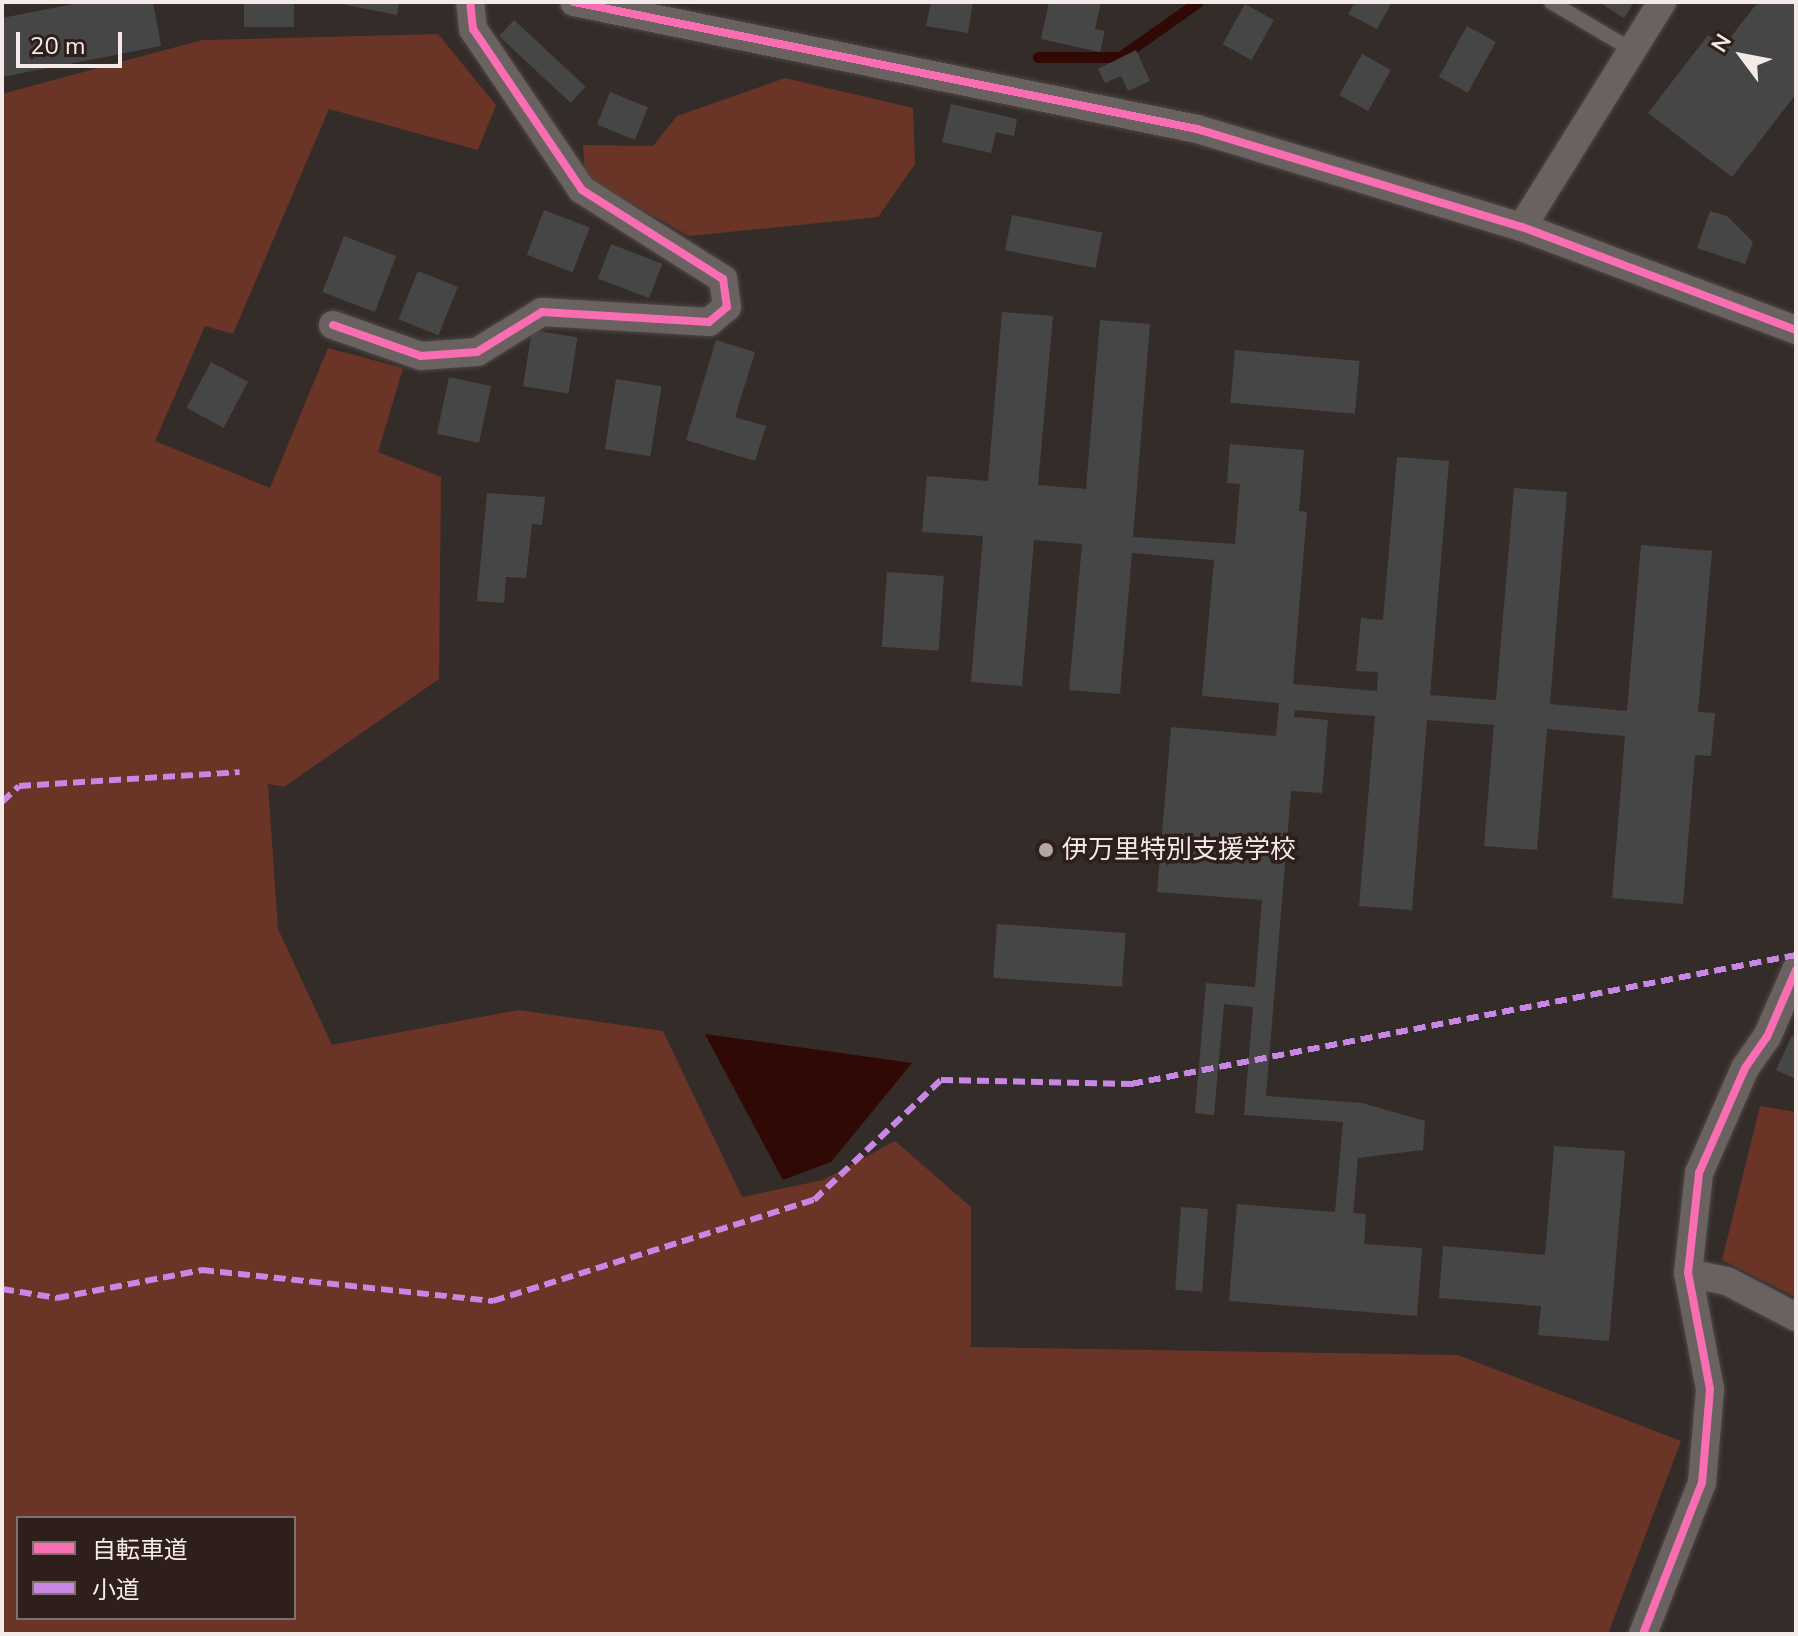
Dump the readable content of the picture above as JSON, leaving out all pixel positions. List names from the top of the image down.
{
  "places": ["伊万里特別支援学校"],
  "legend": ["自転車道", "小道"],
  "scale_bar": "20 m",
  "north": "top left"
}
